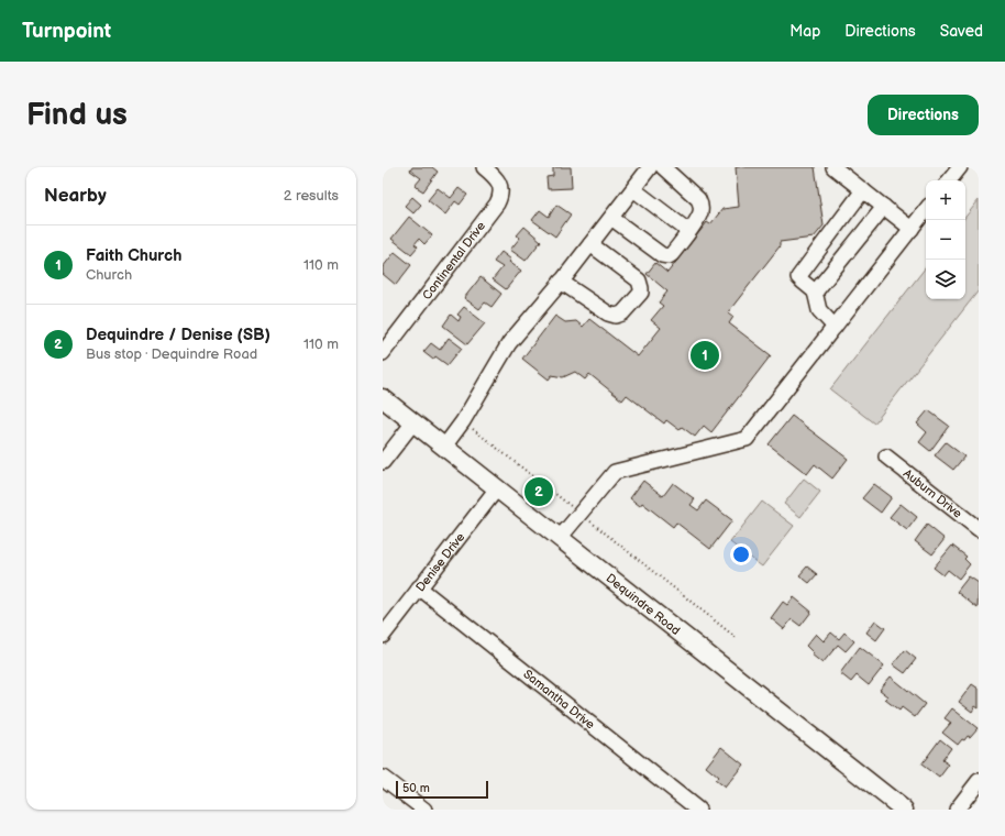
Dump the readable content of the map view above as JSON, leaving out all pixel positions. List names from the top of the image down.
{
  "streets": {
    "main road": ["Dequindre Road"],
    "street": [
      "Continental Drive",
      "Auburn Drive",
      "Denise Drive",
      "Samantha Drive"
    ]
  },
  "crossings": [
    ["Denise Drive", "Dequindre Road"],
    ["Denise Drive", "Samantha Drive"]
  ],
  "scale_bar": "50 m",
  "page": {
    "header": "Turnpoint",
    "nav": ["Map", "Directions", "Saved"],
    "buttons": "Directions",
    "title": "Find us",
    "heading": ["Nearby", "2 results"],
    "map_buttons": ["+", "−"],
    "list": [
      {
        "mark": "1",
        "name": "Faith Church",
        "note": "Church",
        "value": "110 m"
      },
      {
        "mark": "2",
        "name": "Dequindre / Denise (SB)",
        "note": "Bus stop · Dequindre Road",
        "value": "110 m"
      }
    ],
    "pins": ["1", "2"],
    "scale": "50 m"
  }
}
